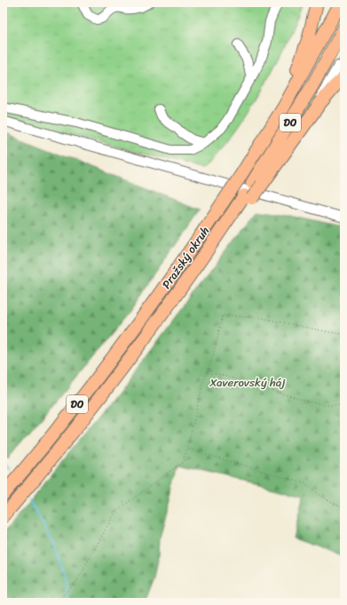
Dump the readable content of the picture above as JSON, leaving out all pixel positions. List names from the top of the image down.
{
  "streets": {
    "highway": ["D0", "Pražský okruh"]
  },
  "parks": ["Xaverovský háj"]
}
